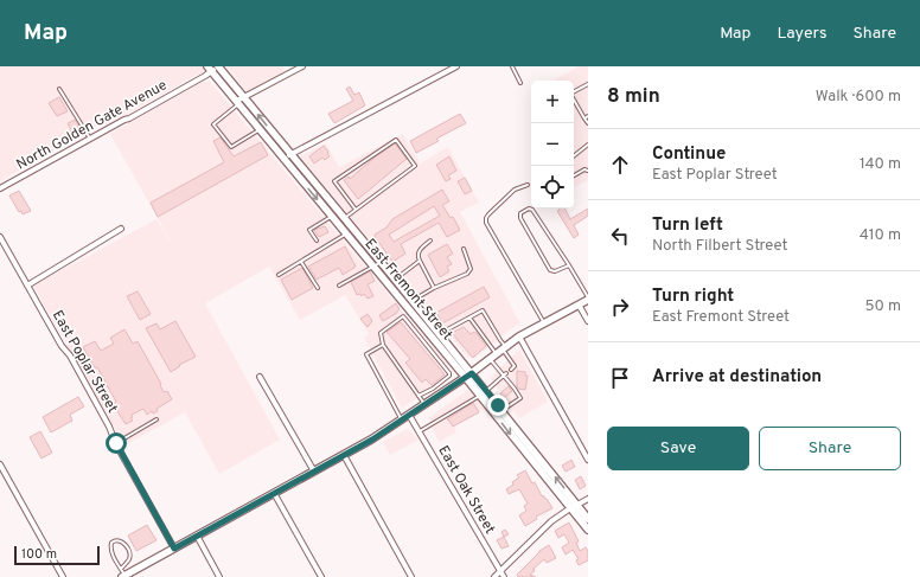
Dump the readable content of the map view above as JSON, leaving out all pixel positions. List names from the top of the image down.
{
  "streets": {
    "main road": ["East Fremont Street"],
    "street": ["North Golden Gate Avenue", "East Poplar Street", "East Oak Street"]
  },
  "crossings": [
    ["North Golden Gate Avenue", "East Fremont Street"]
  ],
  "scale_bar": "100 m",
  "page": {
    "header": "Map",
    "nav": ["Map", "Layers", "Share"],
    "heading": ["8 min", "Walk · 600 m"],
    "map_buttons": ["+", "−"],
    "list": [
      ["Continue", "East Poplar Street", "140 m"],
      ["Turn left", "North Filbert Street", "410 m"],
      ["Turn right", "East Fremont Street", "50 m"],
      "Arrive at destination"
    ],
    "buttons": ["Save", "Share"],
    "scale": "100 m"
  }
}
